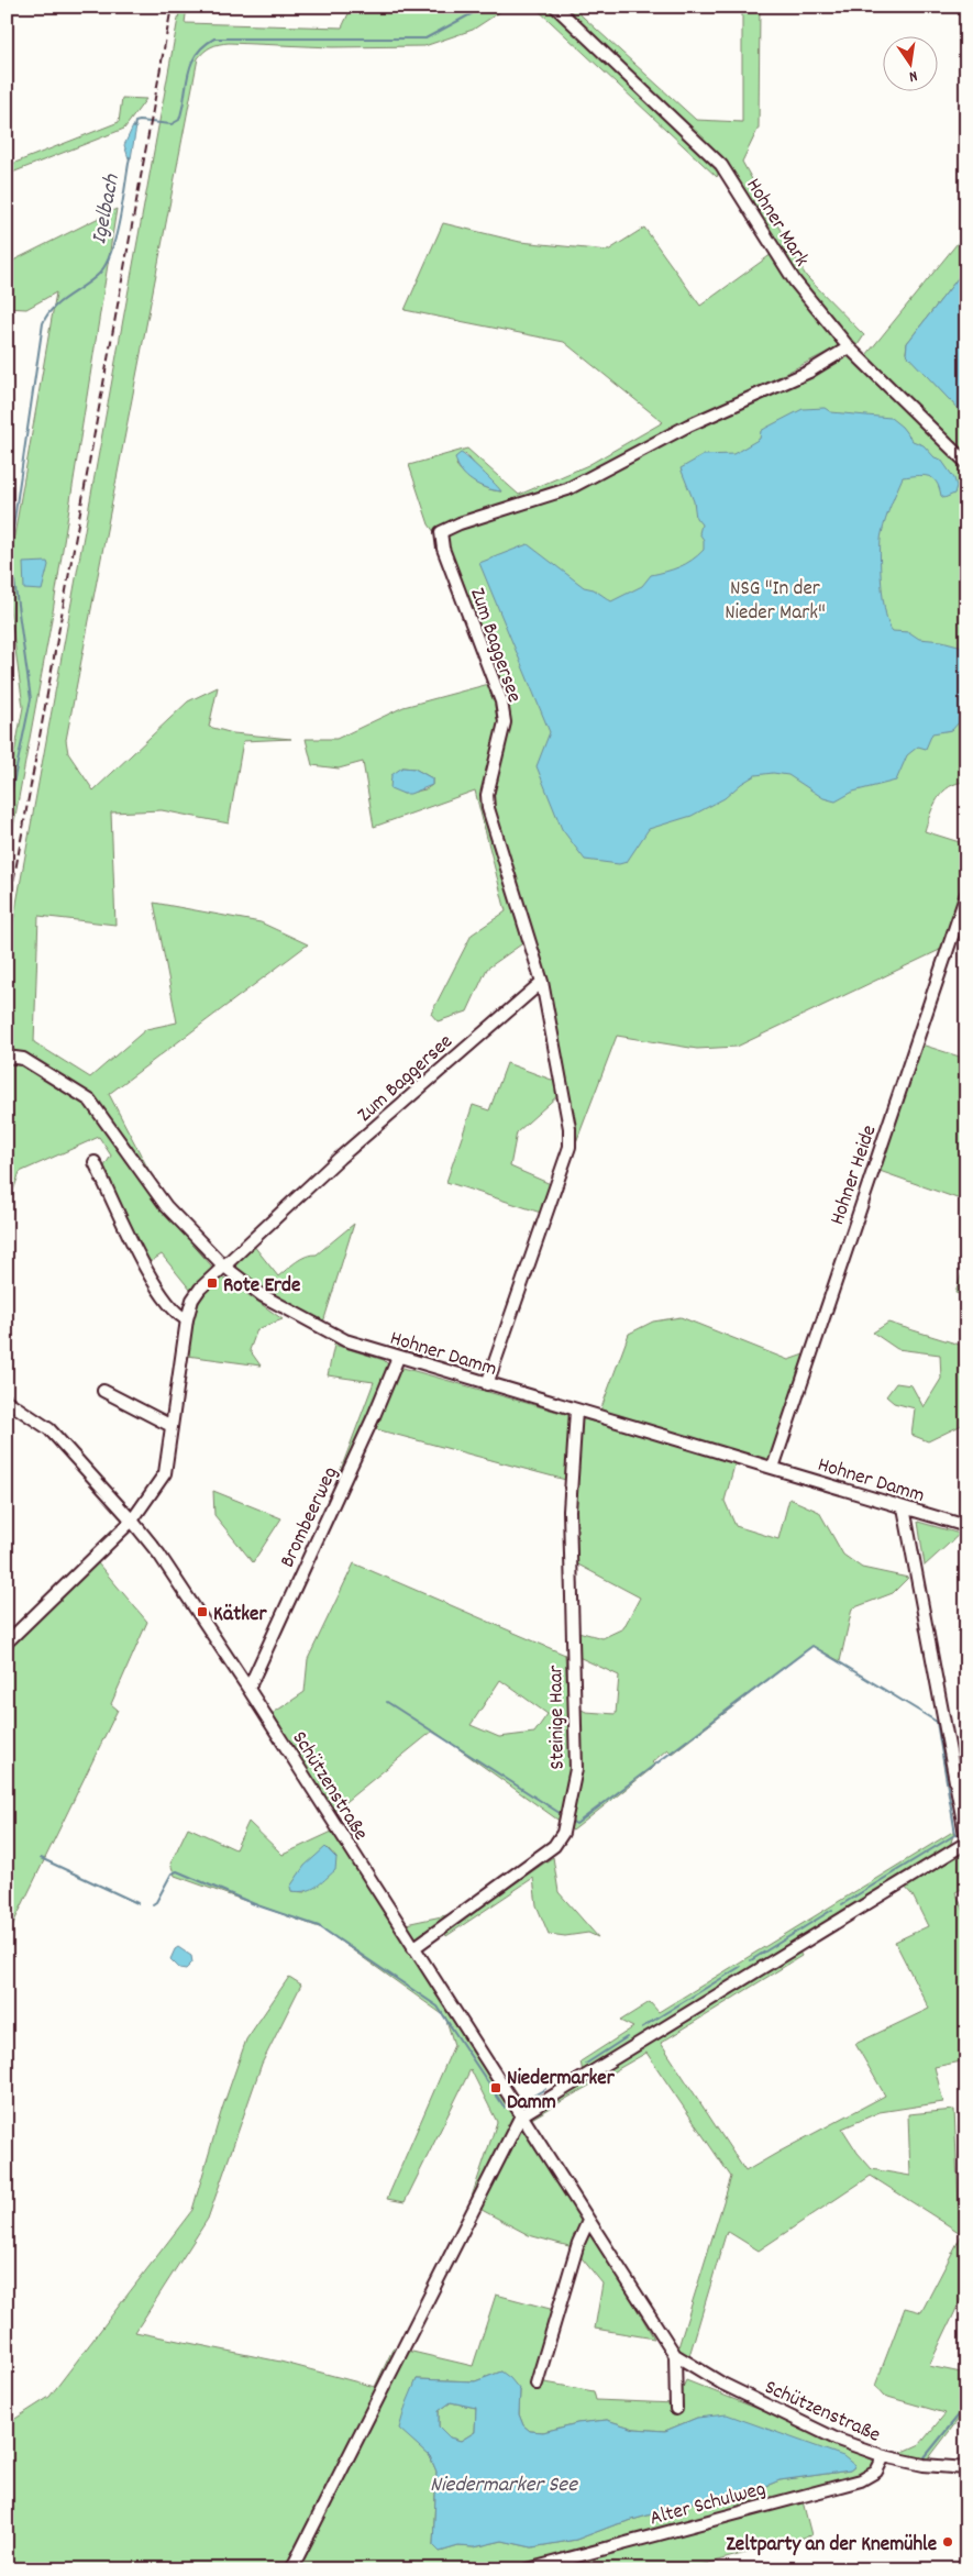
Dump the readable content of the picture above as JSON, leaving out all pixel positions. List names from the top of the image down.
{
  "streets": {
    "street": [
      "Hohner Mark",
      "Zum Baggersee",
      "Hohner Heide",
      "Hohner Damm",
      "Brombeerweg",
      "Steinige Haar",
      "Schützenstraße",
      "Alter Schulweg"
    ]
  },
  "crossings": [
    ["Hohner Mark", "Zum Baggersee"],
    ["Zum Baggersee", "Hohner Damm"],
    ["Hohner Heide", "Hohner Damm"],
    ["Hohner Damm", "Brombeerweg"],
    ["Hohner Damm", "Steinige Haar"],
    ["Brombeerweg", "Schützenstraße"],
    ["Steinige Haar", "Schützenstraße"],
    ["Schützenstraße", "Alter Schulweg"]
  ],
  "water": ["Igelbach", "Niedermarker See"],
  "parks": ["NSG \"In der Nieder Mark\""],
  "places": {
    "transit": ["Rote Erde", "Kätker", "Niedermarker Damm"],
    "other": ["Zeltparty an der Knemühle"]
  },
  "north": "bottom"
}
